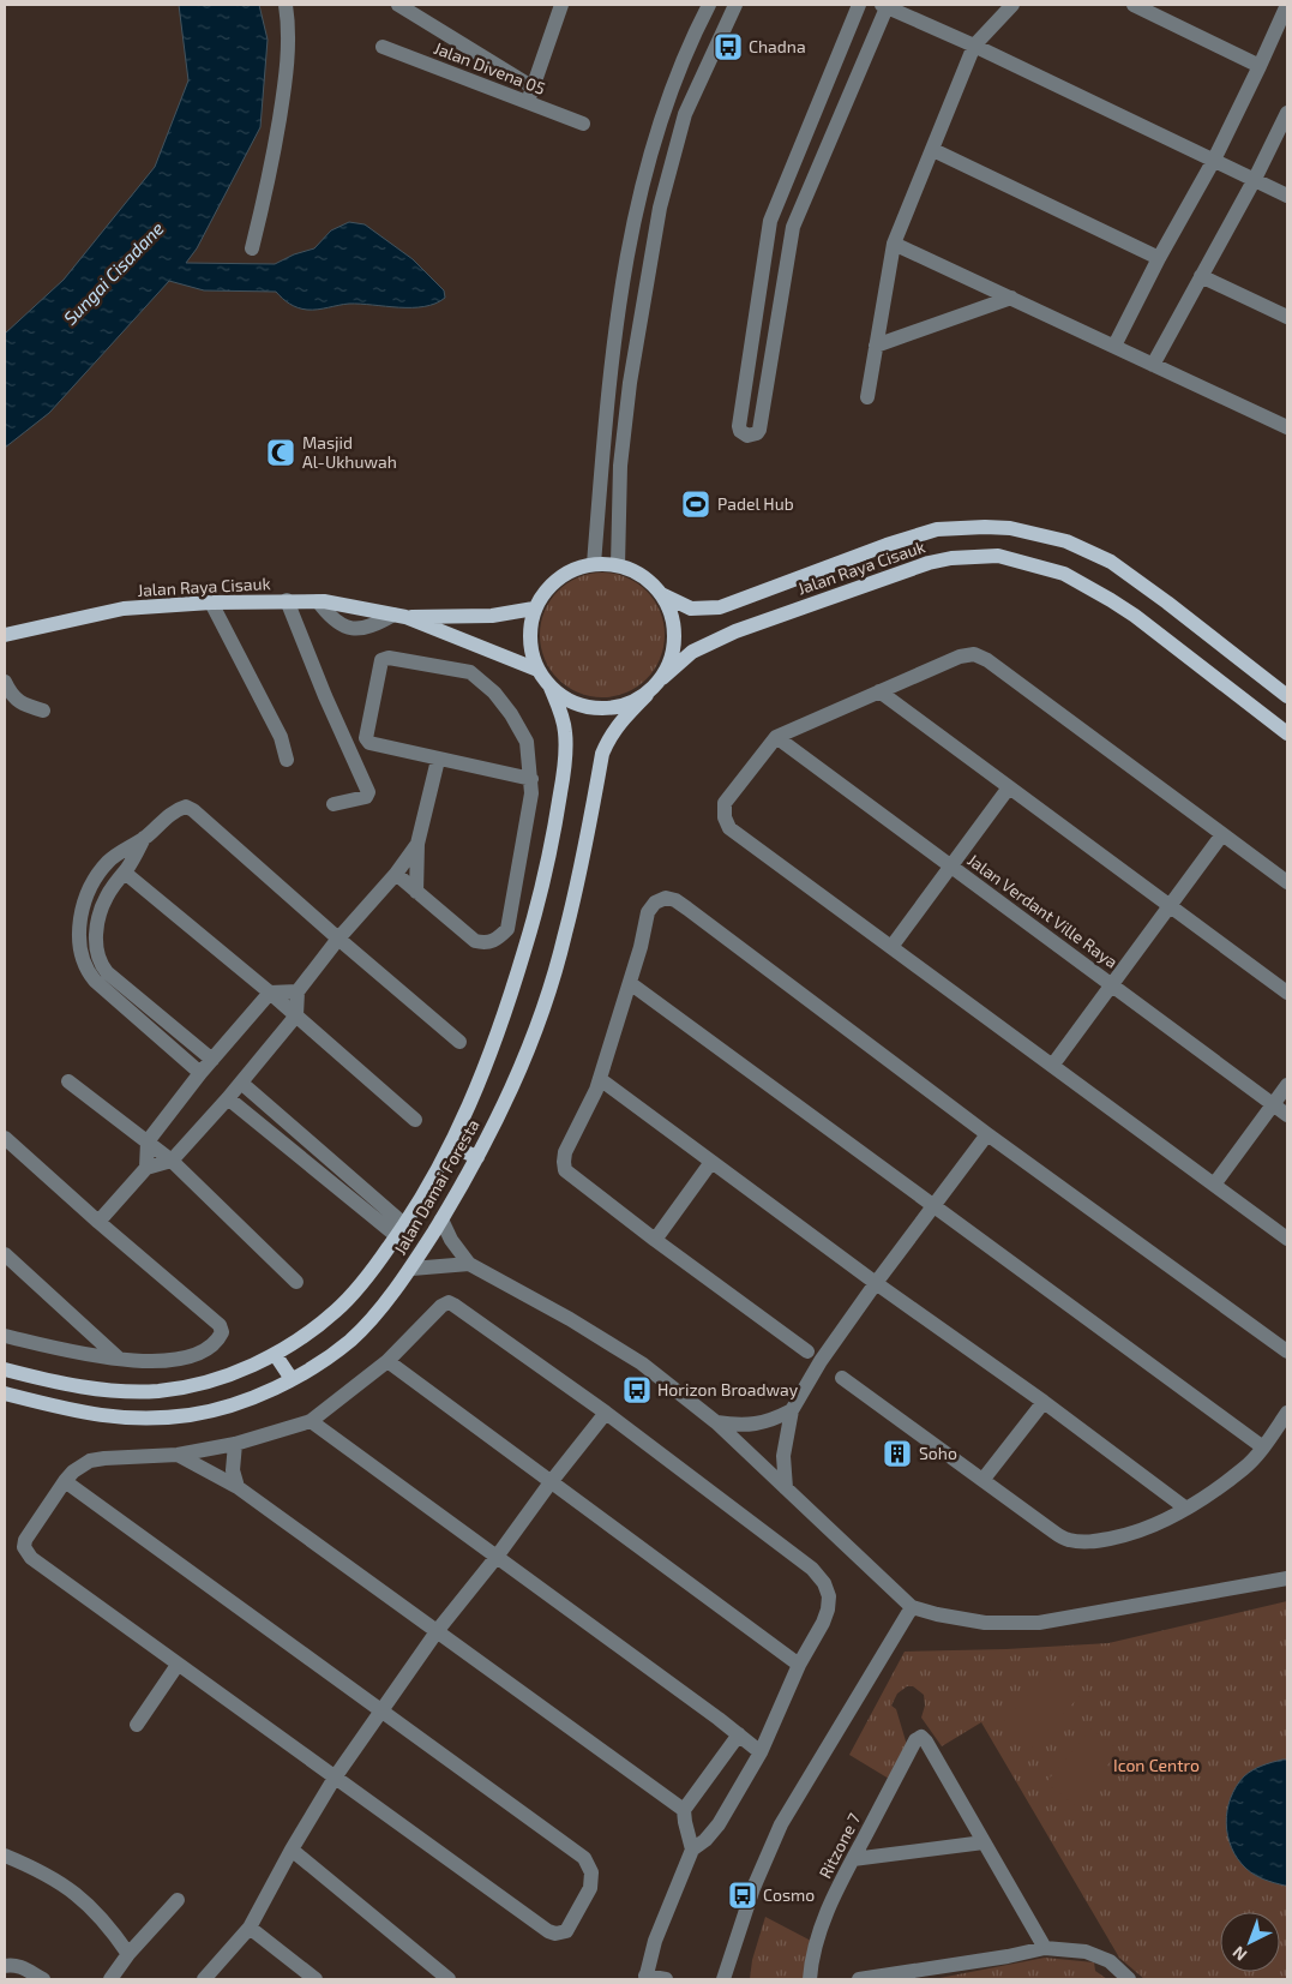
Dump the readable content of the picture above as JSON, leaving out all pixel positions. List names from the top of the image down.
{
  "streets": {
    "main road": ["Jalan Raya Cisauk", "Jalan Damai Foresta"],
    "street": ["Jalan Divena 05", "Jalan Verdant Ville Raya", "Ritzone 7"]
  },
  "crossings": [
    ["Jalan Raya Cisauk", "Jalan Damai Foresta"]
  ],
  "water": ["Sungai Cisadane"],
  "parks": ["Icon Centro"],
  "places": {
    "bus stop": ["Chadna", "Horizon Broadway", "Cosmo"],
    "mosque": ["Masjid Al-Ukhuwah"],
    "sports": ["Padel Hub"],
    "building": ["Soho"]
  },
  "north": "bottom left"
}
